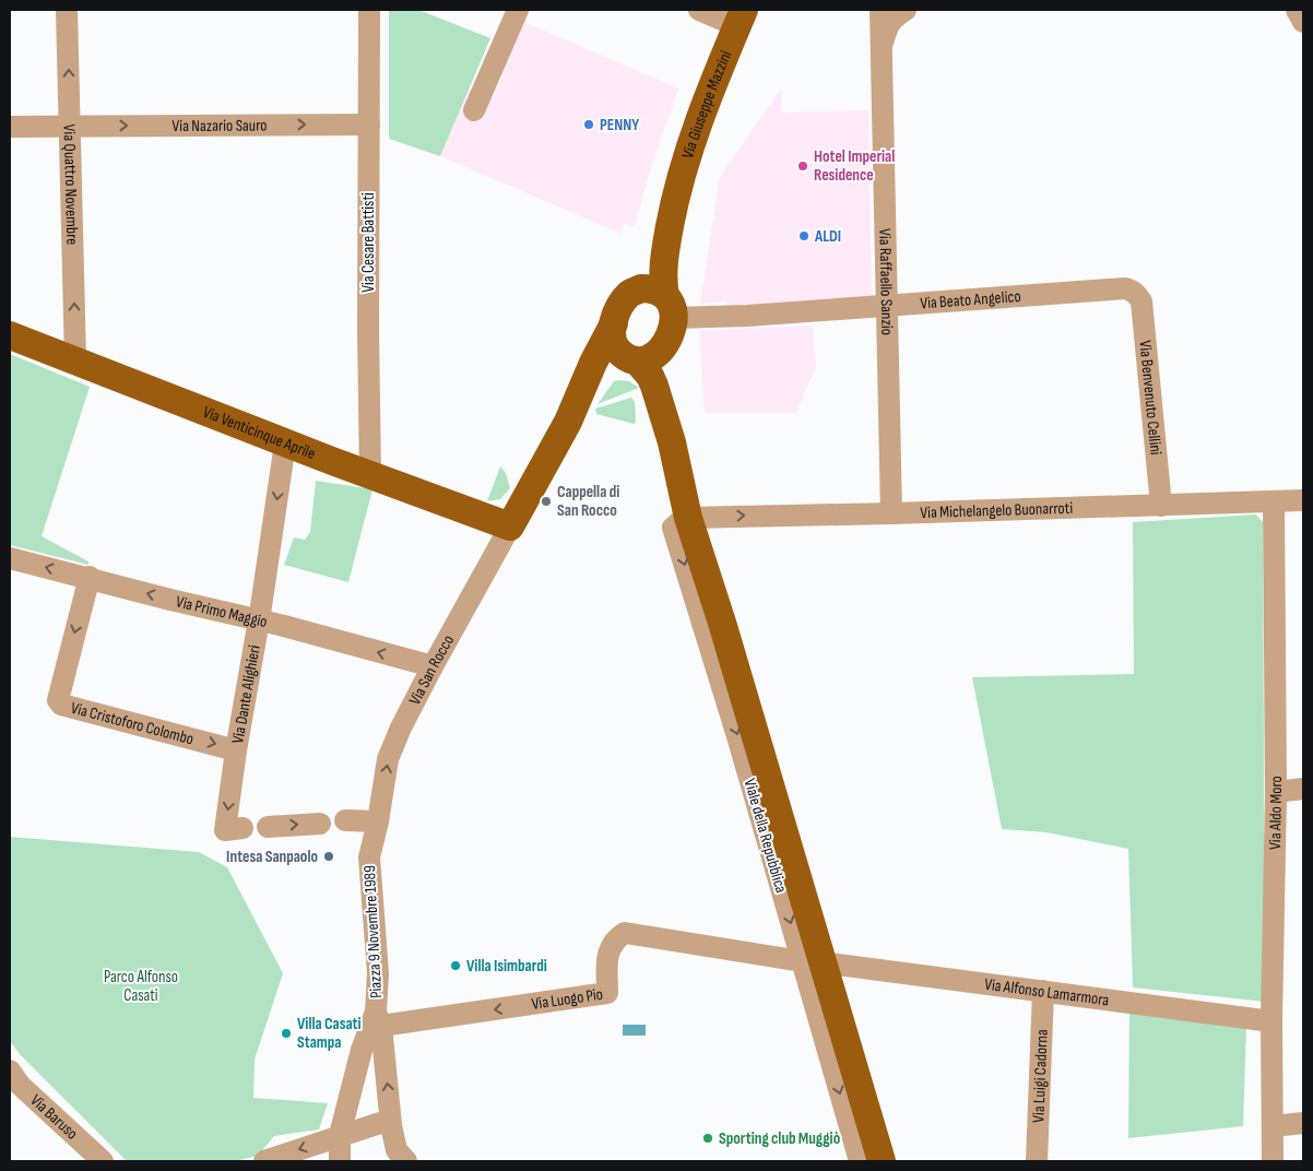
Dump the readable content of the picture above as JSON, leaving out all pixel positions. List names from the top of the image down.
{
  "streets": {
    "main road": ["Via Giuseppe Mazzini", "Via Venticinque Aprile", "Viale della Repubblica"],
    "street": [
      "Via Nazario Sauro",
      "Via Quattro Novembre",
      "Via Cesare Battisti",
      "Via Raffaello Sanzio",
      "Via Beato Angelico",
      "Via Benvenuto Cellini",
      "Via Michelangelo Buonarroti",
      "Via Primo Maggio",
      "Via San Rocco",
      "Via Dante Alighieri",
      "Via Cristoforo Colombo",
      "Via Aldo Moro",
      "Piazza 9 Novembre 1989",
      "Via Alfonso Lamarmora",
      "Via Luogo Pio",
      "Via Luigi Cadorna",
      "Via Baruso"
    ]
  },
  "crossings": [
    ["Via Giuseppe Mazzini", "Via Beato Angelico"],
    ["Via Giuseppe Mazzini", "Viale della Repubblica"],
    ["Via Nazario Sauro", "Via Quattro Novembre"],
    ["Via Nazario Sauro", "Via Cesare Battisti"],
    ["Via Quattro Novembre", "Via Venticinque Aprile"],
    ["Via Cesare Battisti", "Via Venticinque Aprile"],
    ["Via Raffaello Sanzio", "Via Beato Angelico"],
    ["Via Raffaello Sanzio", "Via Michelangelo Buonarroti"],
    ["Via Beato Angelico", "Via Benvenuto Cellini"],
    ["Via Beato Angelico", "Viale della Repubblica"],
    ["Via Benvenuto Cellini", "Via Michelangelo Buonarroti"],
    ["Via Venticinque Aprile", "Via San Rocco"],
    ["Via Venticinque Aprile", "Via Dante Alighieri"],
    ["Via Michelangelo Buonarroti", "Via Aldo Moro"],
    ["Via Michelangelo Buonarroti", "Viale della Repubblica"],
    ["Via Primo Maggio", "Via San Rocco"],
    ["Via Primo Maggio", "Via Dante Alighieri"],
    ["Via Primo Maggio", "Via Cristoforo Colombo"],
    ["Via San Rocco", "Piazza 9 Novembre 1989"],
    ["Via Dante Alighieri", "Via Cristoforo Colombo"],
    ["Via Aldo Moro", "Via Alfonso Lamarmora"],
    ["Viale della Repubblica", "Via Alfonso Lamarmora"],
    ["Viale della Repubblica", "Via Luogo Pio"],
    ["Piazza 9 Novembre 1989", "Via Luogo Pio"],
    ["Via Alfonso Lamarmora", "Via Luogo Pio"],
    ["Via Alfonso Lamarmora", "Via Luigi Cadorna"]
  ],
  "one_way": [
    "Via Nazario Sauro",
    "Via Quattro Novembre",
    "Via Primo Maggio",
    "Via San Rocco",
    "Via Dante Alighieri",
    "Via Luogo Pio"
  ],
  "parks": ["Parco Alfonso Casati"],
  "places": [
    "PENNY",
    "Hotel Imperial Residence",
    "ALDI",
    "Cappella di San Rocco",
    "Intesa Sanpaolo",
    "Villa Isimbardi",
    "Villa Casati Stampa",
    "Sporting club Muggiò"
  ]
}
